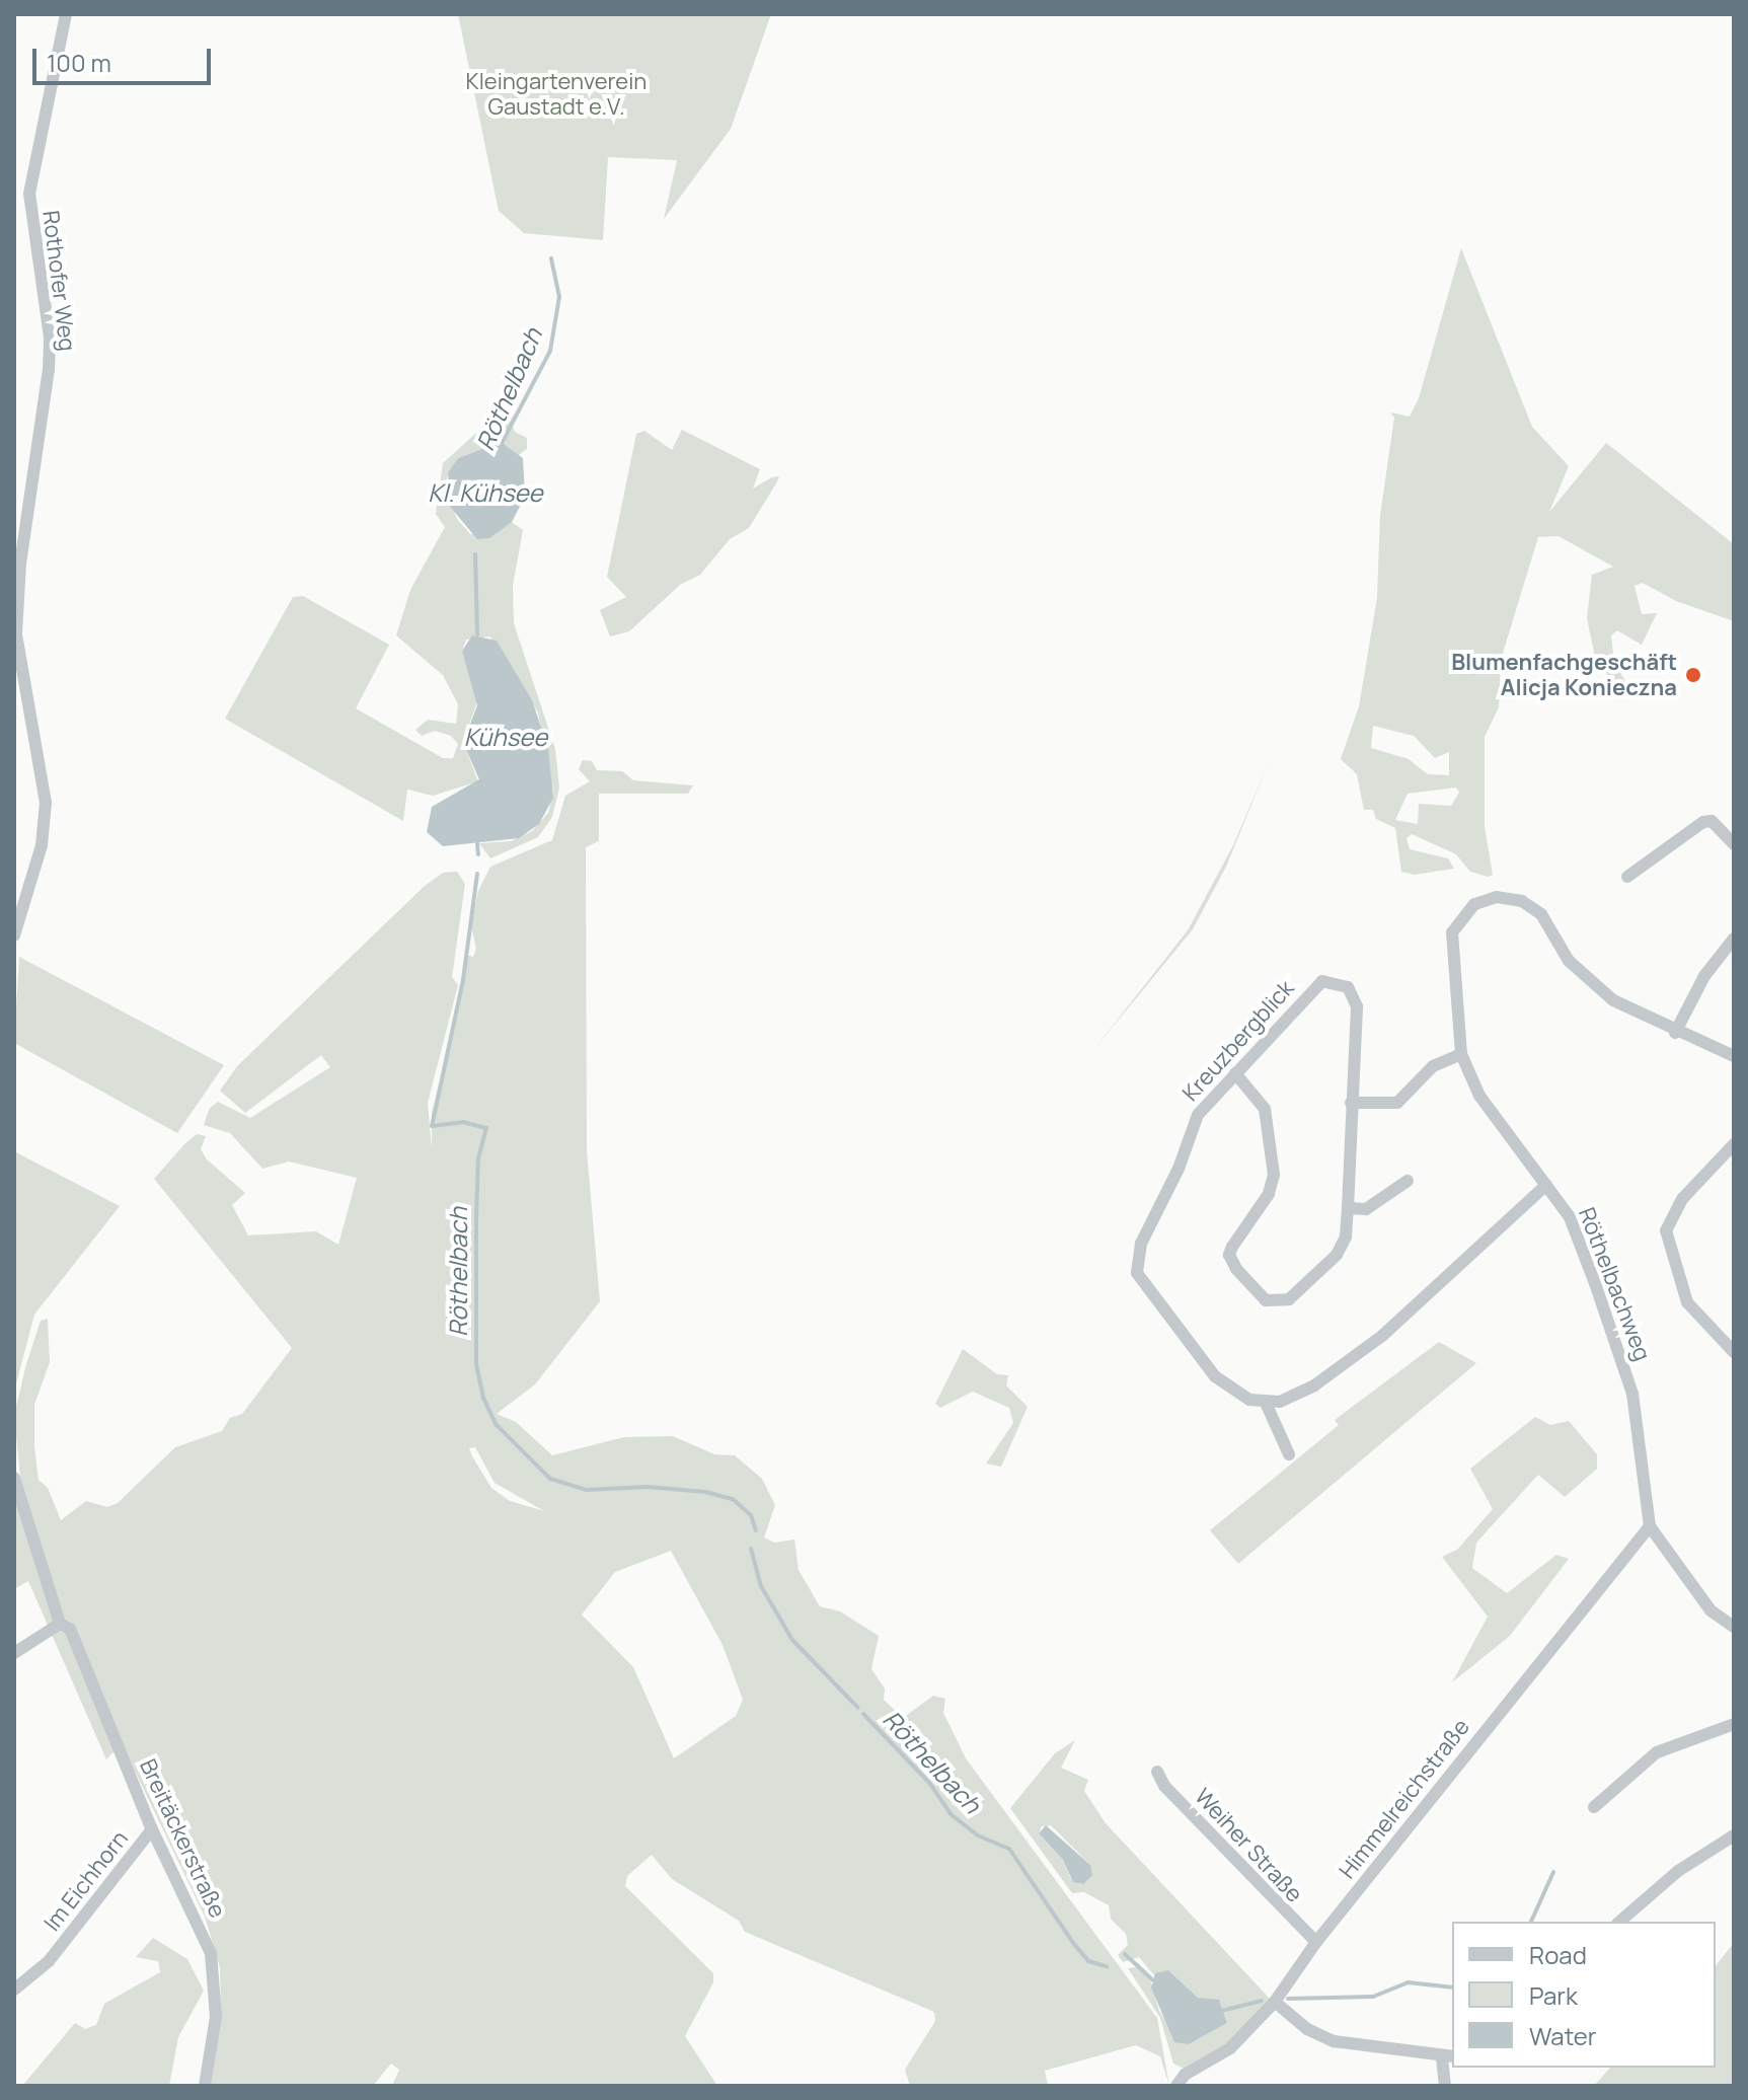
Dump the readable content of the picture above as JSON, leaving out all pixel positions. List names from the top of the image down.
{
  "streets": {
    "street": [
      "Rothofer Weg",
      "Kreuzbergblick",
      "Röthelbachweg",
      "Himmelreichstraße",
      "Breitäckerstraße",
      "Weiher Straße",
      "Im Eichhorn"
    ]
  },
  "crossings": [
    ["Röthelbachweg", "Himmelreichstraße"],
    ["Himmelreichstraße", "Weiher Straße"],
    ["Breitäckerstraße", "Im Eichhorn"]
  ],
  "water": ["Röthelbach", "Kl. Kühsee", "Kühsee"],
  "parks": ["Kleingartenverein Gaustadt e.V."],
  "places": ["Blumenfachgeschäft Alicja Konieczna"],
  "legend": ["Road", "Park", "Water"],
  "scale_bar": "100 m"
}
